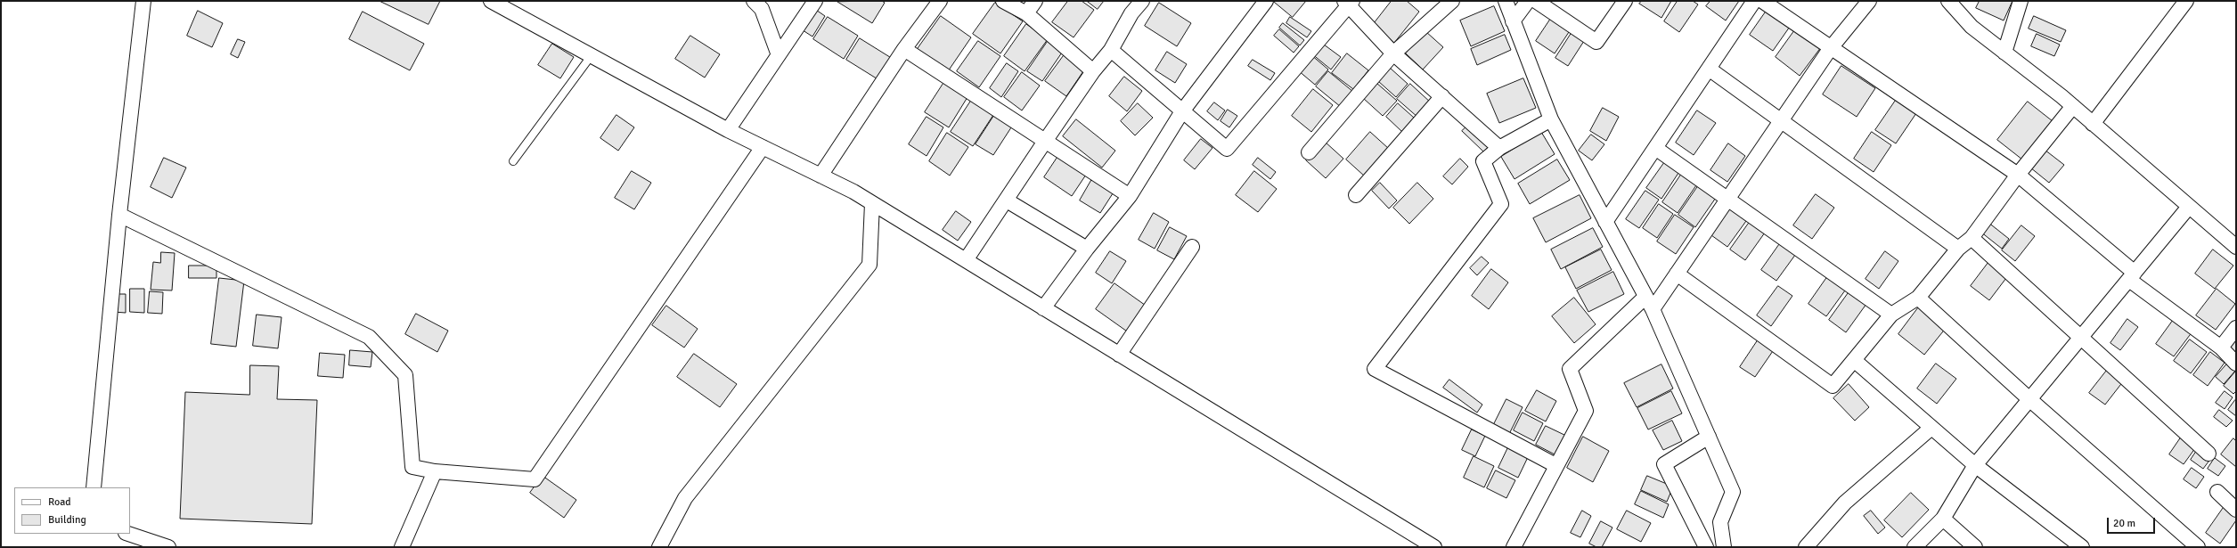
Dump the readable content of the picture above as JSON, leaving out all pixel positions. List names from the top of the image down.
{
  "legend": ["Road", "Building"],
  "scale_bar": "20 m"
}
